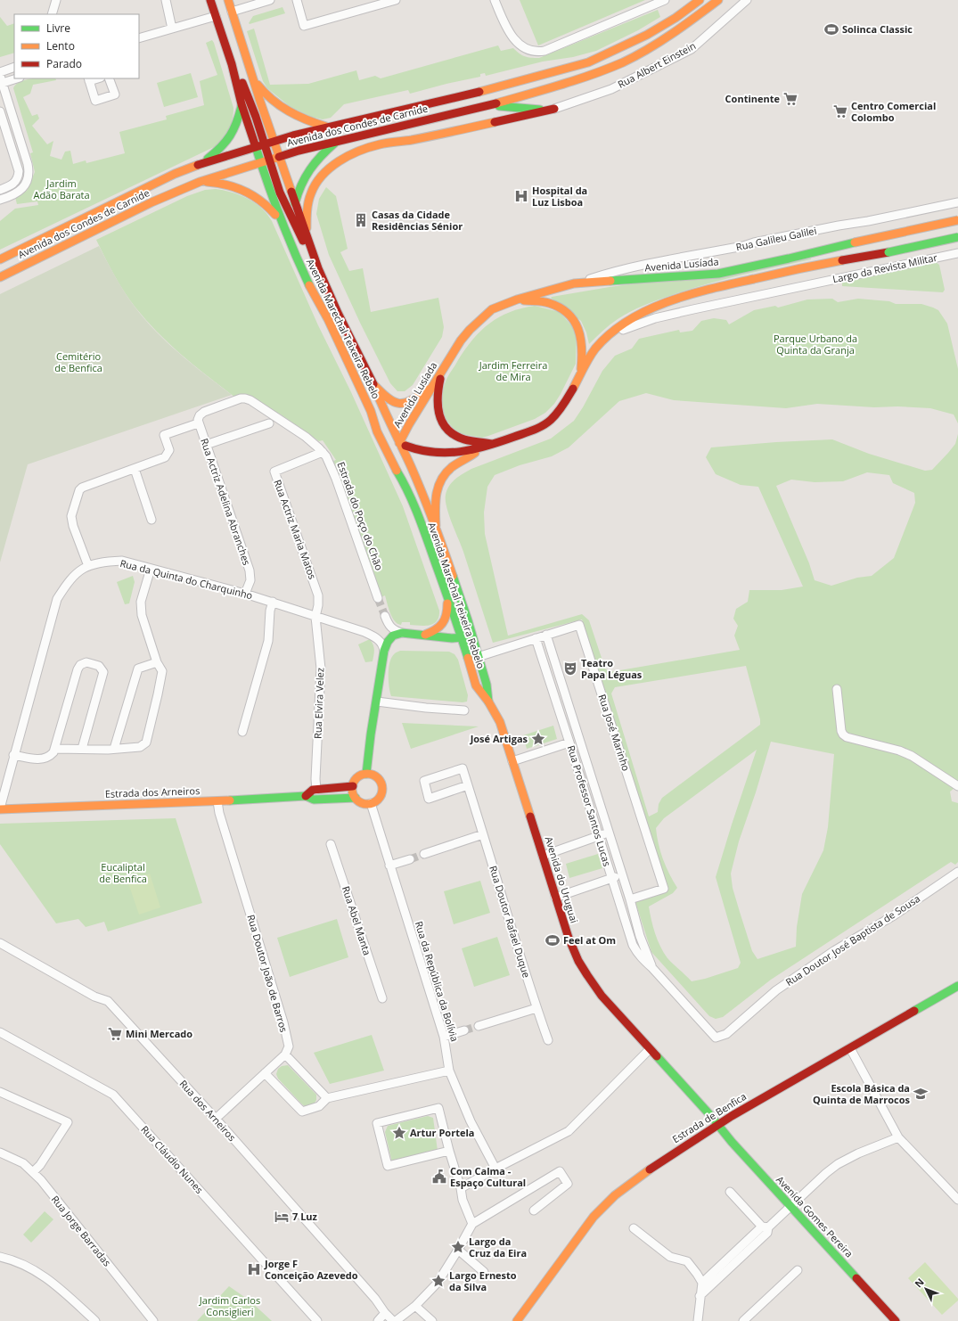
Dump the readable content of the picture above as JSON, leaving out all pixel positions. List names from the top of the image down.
{
  "streets": {
    "main road": [
      "Avenida dos Condes de Carnide",
      "Avenida Lusíada",
      "Avenida Marechal Teixeira Rebelo",
      "Estrada dos Arneiros",
      "Avenida do Uruguai",
      "Estrada de Benfica",
      "Avenida Gomes Pereira"
    ],
    "street": [
      "Rua Albert Einstein",
      "Rua Galileu Galilei",
      "Largo da Revista Militar",
      "Rua Actriz Adelina Abranches",
      "Estrada do Poço do Chão",
      "Rua Actriz Maria Matos",
      "Rua da Quinta do Charquinho",
      "Rua Elvira Velez",
      "Rua José Marinho",
      "Rua Professor Santos Lucas",
      "Rua Abel Manta",
      "Rua Doutor Rafael Duque",
      "Rua Doutor José Baptista de Sousa",
      "Rua Doutor João de Barros",
      "Rua da República da Bolívia",
      "Rua dos Arneiros",
      "Rua Cláudio Nunes",
      "Rua Jorge Barradas"
    ]
  },
  "crossings": [
    ["Avenida dos Condes de Carnide", "Avenida Marechal Teixeira Rebelo"],
    ["Rua Galileu Galilei", "Avenida Lusíada"],
    ["Avenida Lusíada", "Largo da Revista Militar"],
    ["Avenida Lusíada", "Avenida Marechal Teixeira Rebelo"],
    ["Avenida Marechal Teixeira Rebelo", "Rua José Marinho"],
    ["Avenida Marechal Teixeira Rebelo", "Avenida do Uruguai"],
    ["Rua Actriz Adelina Abranches", "Estrada do Poço do Chão"],
    ["Rua Actriz Adelina Abranches", "Rua da Quinta do Charquinho"],
    ["Estrada do Poço do Chão", "Rua Actriz Maria Matos"],
    ["Rua Actriz Maria Matos", "Rua da Quinta do Charquinho"],
    ["Rua Actriz Maria Matos", "Rua Elvira Velez"],
    ["Rua da Quinta do Charquinho", "Rua Elvira Velez"],
    ["Rua da Quinta do Charquinho", "Estrada dos Arneiros"],
    ["Rua Elvira Velez", "Estrada dos Arneiros"],
    ["Rua José Marinho", "Rua Professor Santos Lucas"],
    ["Estrada dos Arneiros", "Rua Doutor João de Barros"],
    ["Estrada dos Arneiros", "Rua da República da Bolívia"],
    ["Rua Professor Santos Lucas", "Rua Doutor José Baptista de Sousa"],
    ["Avenida do Uruguai", "Estrada de Benfica"],
    ["Avenida do Uruguai", "Avenida Gomes Pereira"],
    ["Estrada de Benfica", "Avenida Gomes Pereira"]
  ],
  "parks": [
    "Jardim Adão Barata",
    "Parque Urbano da Quinta da Granja",
    "Cemitério de Benfica",
    "Jardim Ferreira de Mira",
    "Eucaliptal de Benfica",
    "Jardim Carlos Consiglieri"
  ],
  "places": {
    "sports": ["Solinca Classic", "Feel at Om"],
    "supermarket": ["Continente", "Centro Comercial Colombo", "Mini Mercado"],
    "hospital": ["Hospital da Luz Lisboa", "Jorge F Conceição Azevedo"],
    "building": ["Casas da Cidade Residências Sénior"],
    "theatre": ["Teatro Papa Léguas"],
    "place": [
      "José Artigas",
      "Artur Portela",
      "Largo da Cruz da Eira",
      "Largo Ernesto da Silva"
    ],
    "school or university": ["Escola Básica da Quinta de Marrocos"],
    "public building": ["Com Calma - Espaço Cultural"],
    "hotel": ["7 Luz"]
  },
  "legend": ["Livre", "Lento", "Parado"],
  "north": "top left"
}
